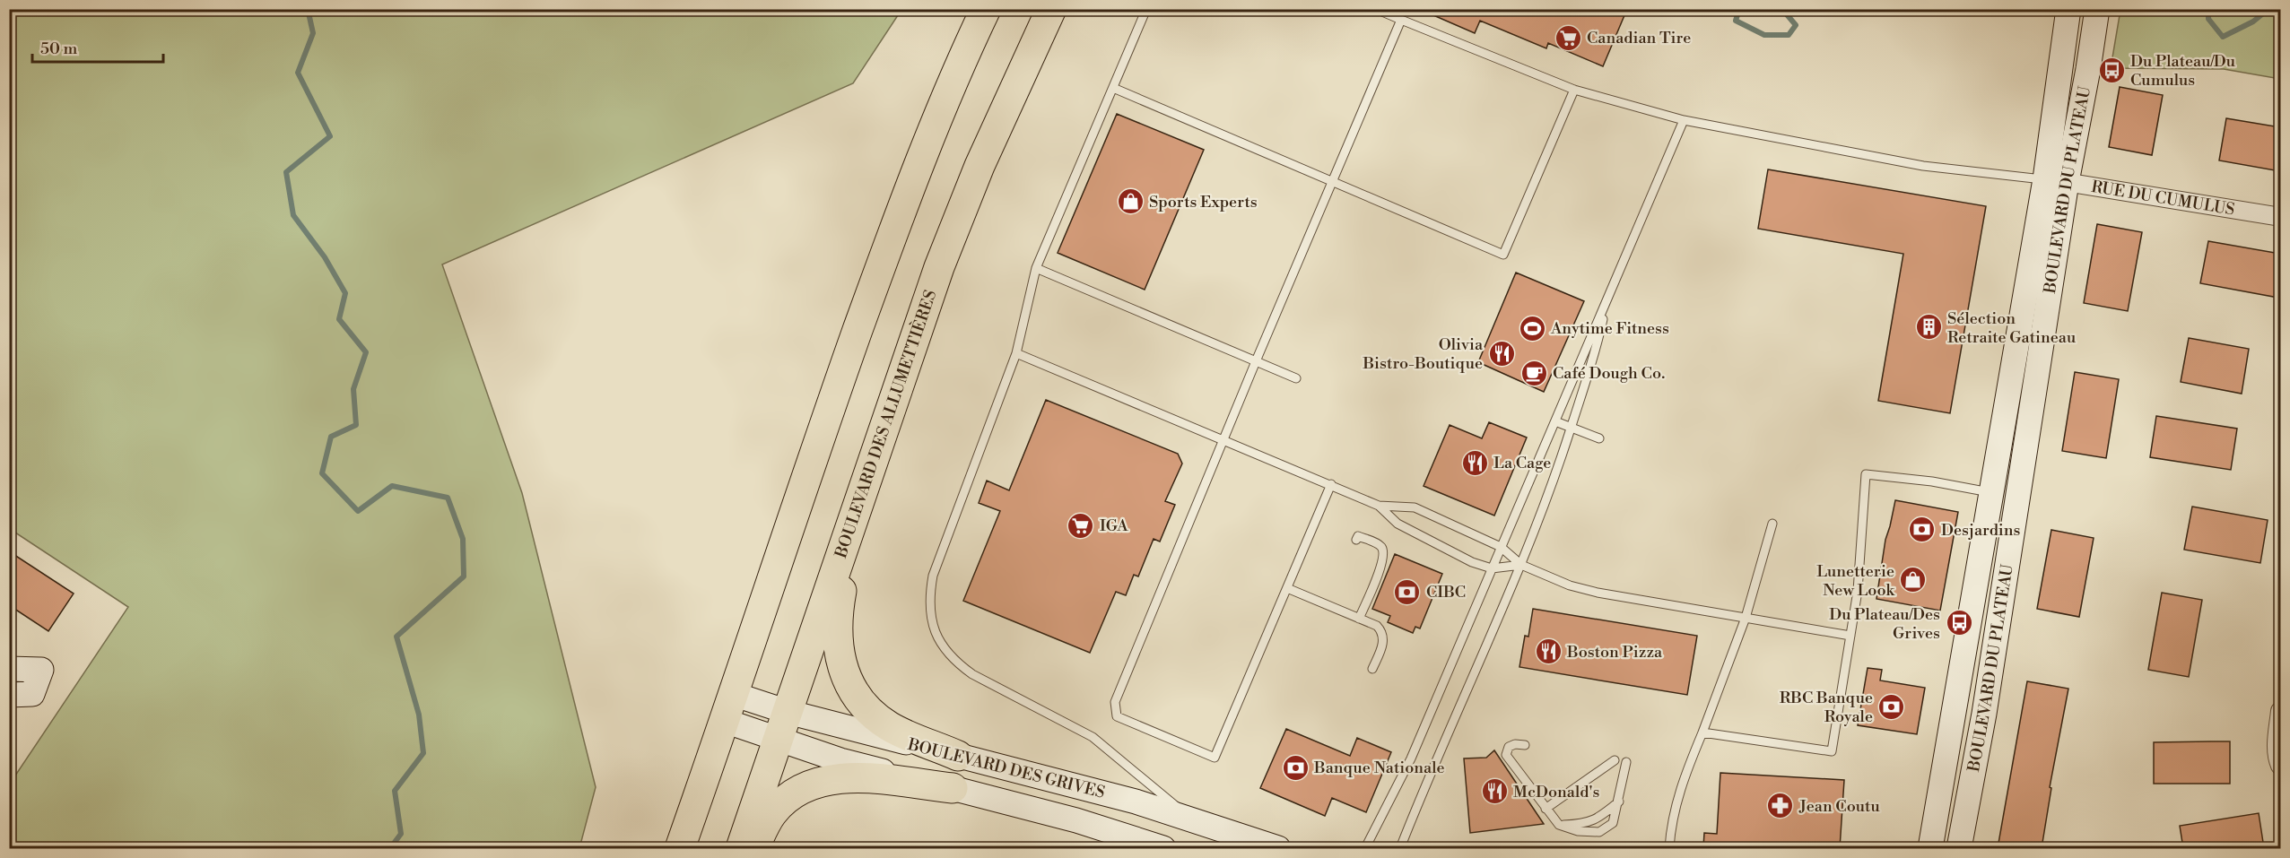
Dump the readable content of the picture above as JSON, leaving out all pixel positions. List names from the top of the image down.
{
  "streets": {
    "highway": ["BOULEVARD DES ALLUMETTIÈRES"],
    "main road": ["BOULEVARD DU PLATEAU", "BOULEVARD DES GRIVES"],
    "street": ["RUE DU CUMULUS"]
  },
  "crossings": [
    ["BOULEVARD DU PLATEAU", "RUE DU CUMULUS"],
    ["BOULEVARD DES ALLUMETTIÈRES", "BOULEVARD DES GRIVES"]
  ],
  "places": {
    "supermarket": ["Canadian Tire", "IGA"],
    "bus stop": ["Du Plateau/Du Cumulus", "Du Plateau/Des Grives"],
    "shop": ["Sports Experts", "Lunetterie New Look"],
    "building": ["Sélection Retraite Gatineau"],
    "sports": ["Anytime Fitness"],
    "restaurant": [
      "Olivia Bistro-Boutique",
      "La Cage",
      "Boston Pizza",
      "McDonald's"
    ],
    "cafe": ["Café Dough Co."],
    "bank": [
      "Desjardins",
      "CIBC",
      "RBC Banque Royale",
      "Banque Nationale"
    ],
    "pharmacy": ["Jean Coutu"]
  },
  "scale_bar": "50 m"
}
